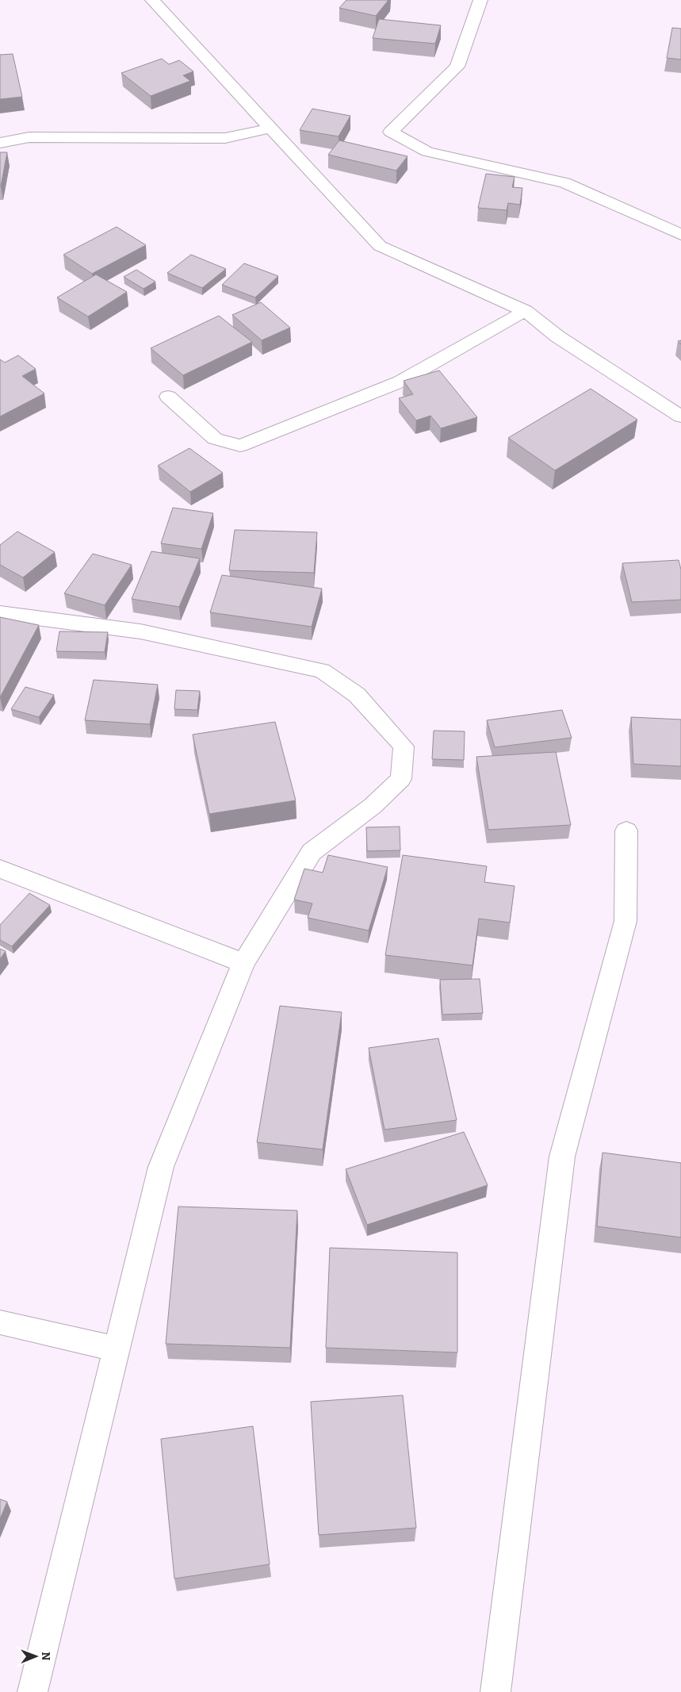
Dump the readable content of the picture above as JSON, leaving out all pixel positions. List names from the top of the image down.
{
  "north": "right"
}
